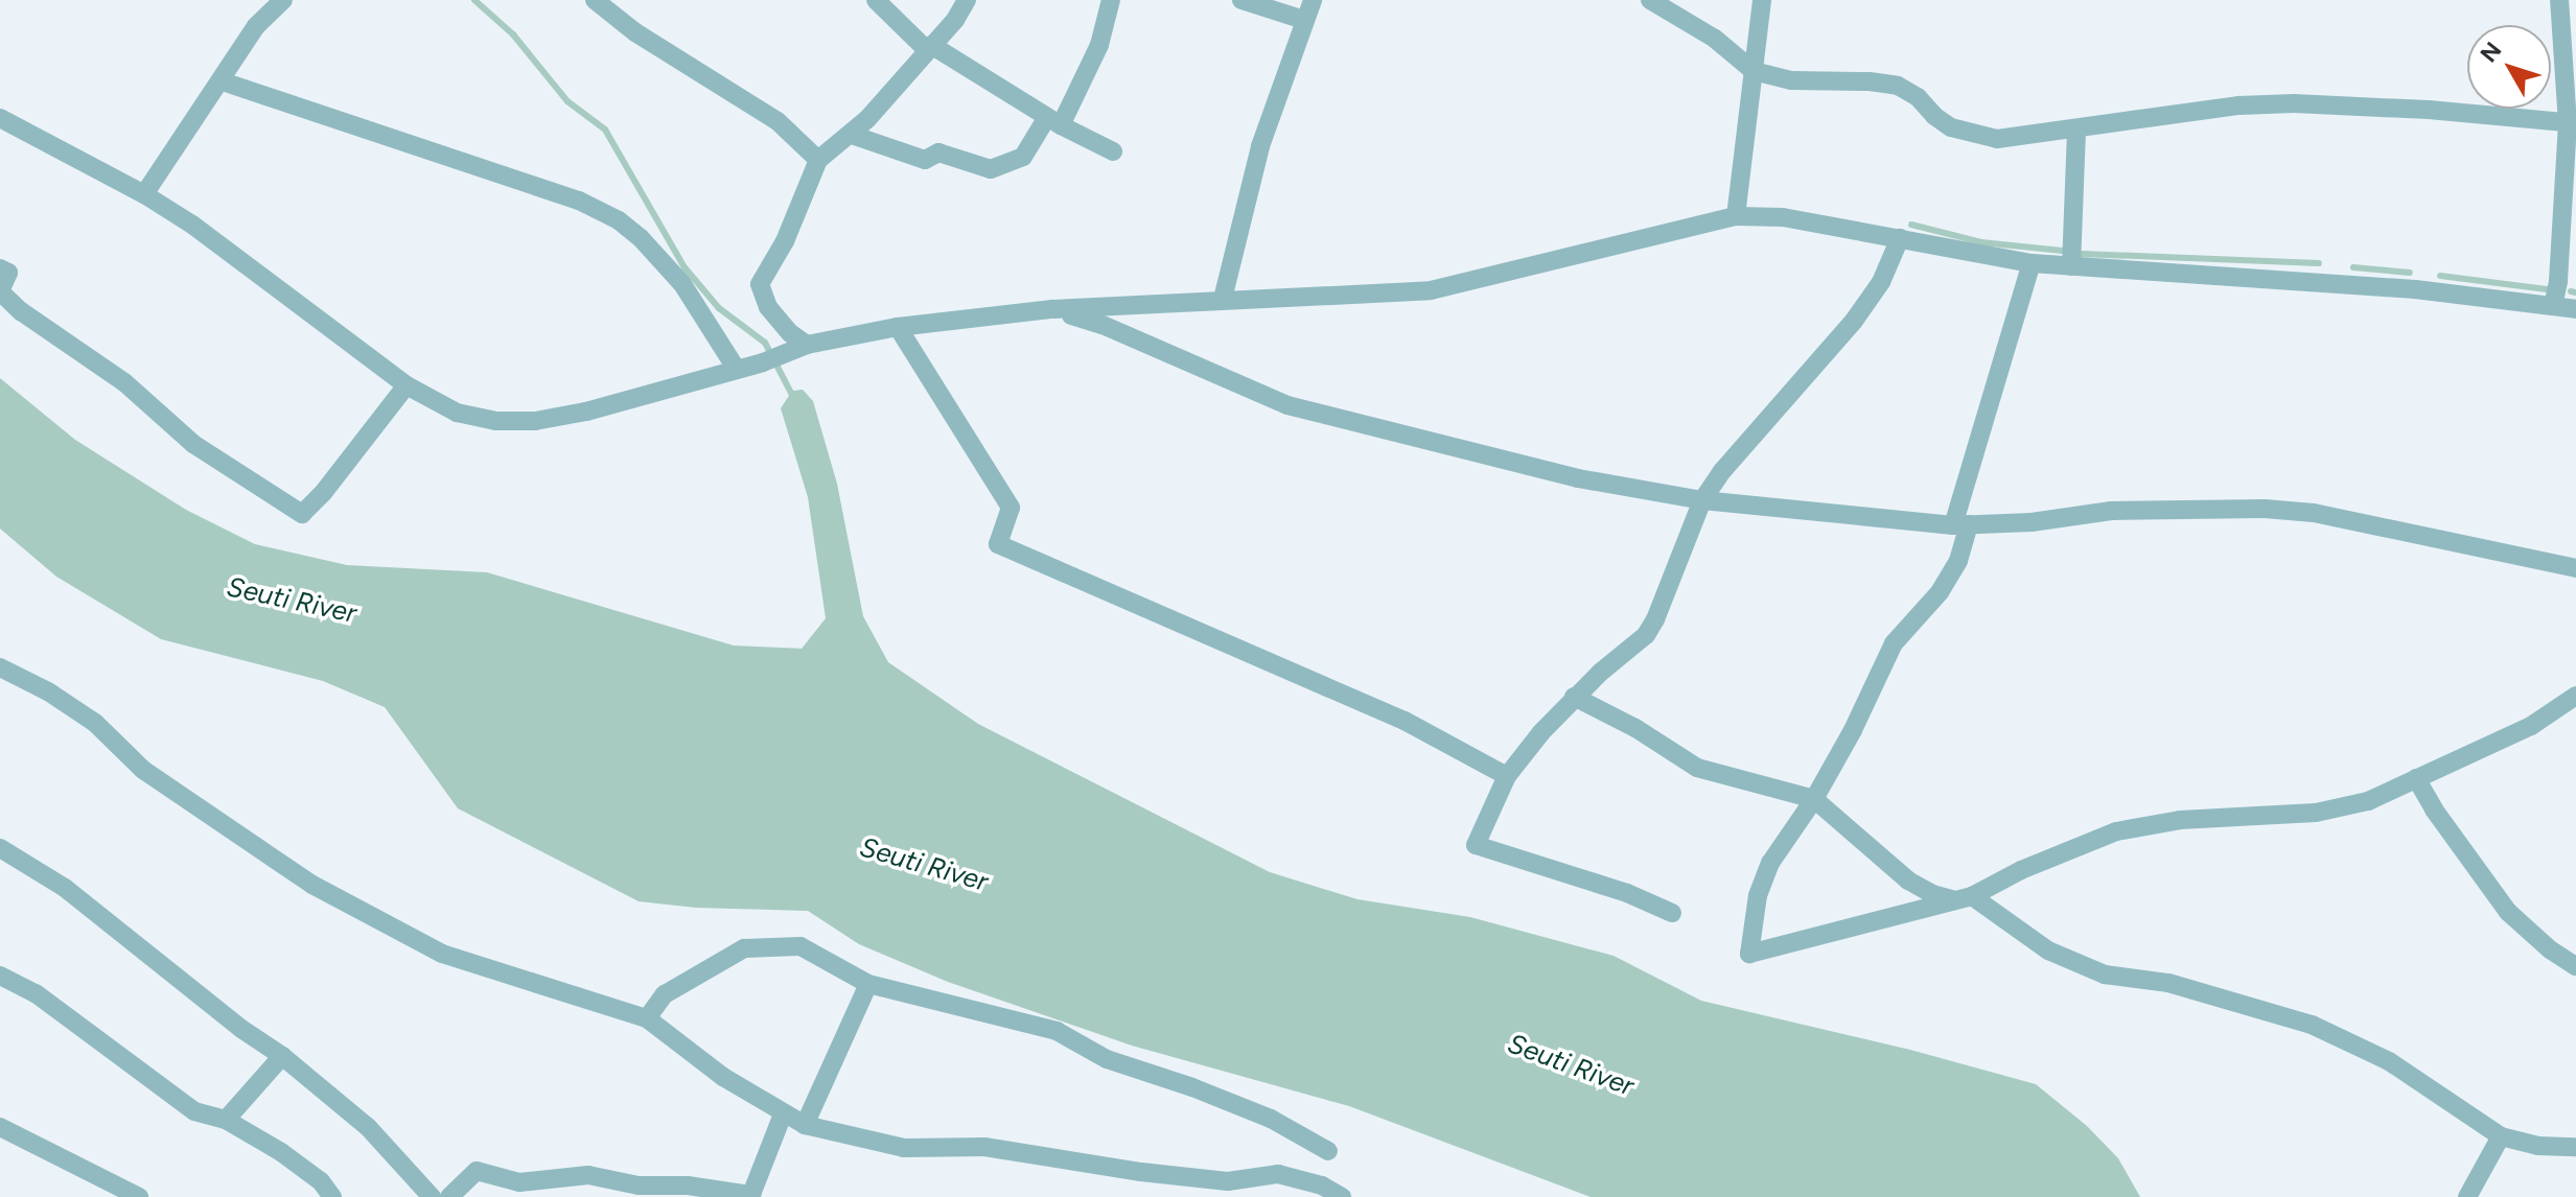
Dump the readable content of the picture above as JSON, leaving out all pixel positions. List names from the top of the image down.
{
  "water": ["Seuti River"],
  "north": "top left"
}
